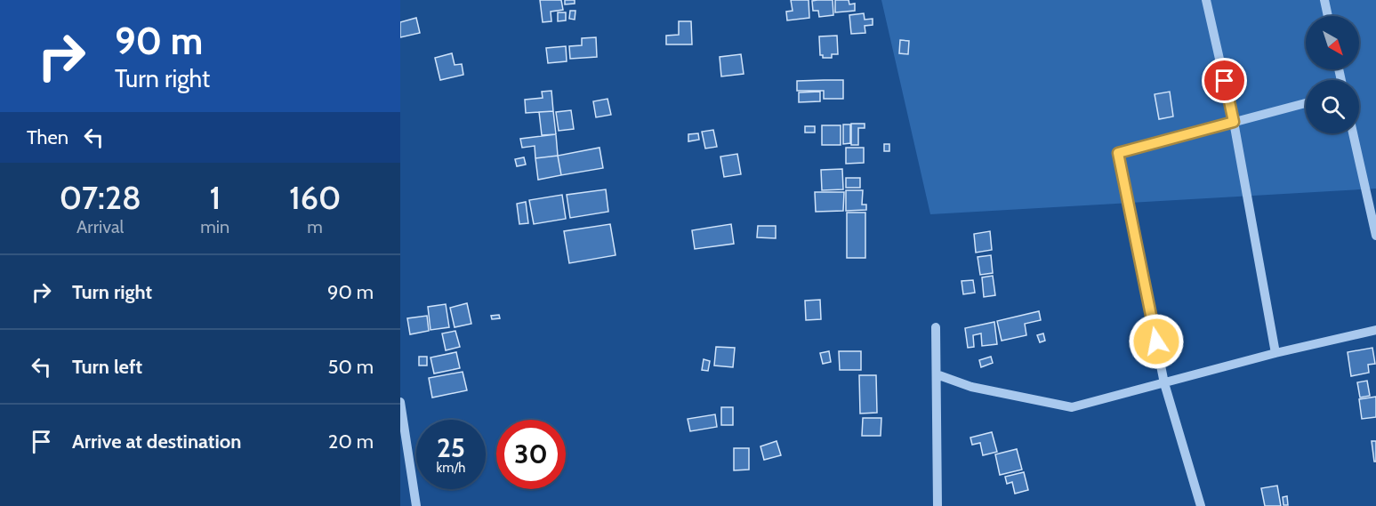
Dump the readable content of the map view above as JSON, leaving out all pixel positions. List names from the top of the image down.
{
  "north": "bottom right",
  "page": {
    "turn": ["90 m", "Turn right"],
    "then": "Then",
    "eta": [
      "07:28",
      "Arrival",
      "1",
      "min",
      "160",
      "m"
    ],
    "list": [
      {
        "name": "Turn right",
        "value": "90 m"
      },
      {
        "name": "Turn left",
        "value": "50 m"
      },
      {
        "name": "Arrive at destination",
        "value": "20 m"
      }
    ],
    "speed": "25 km/h",
    "limit": "30"
  }
}
